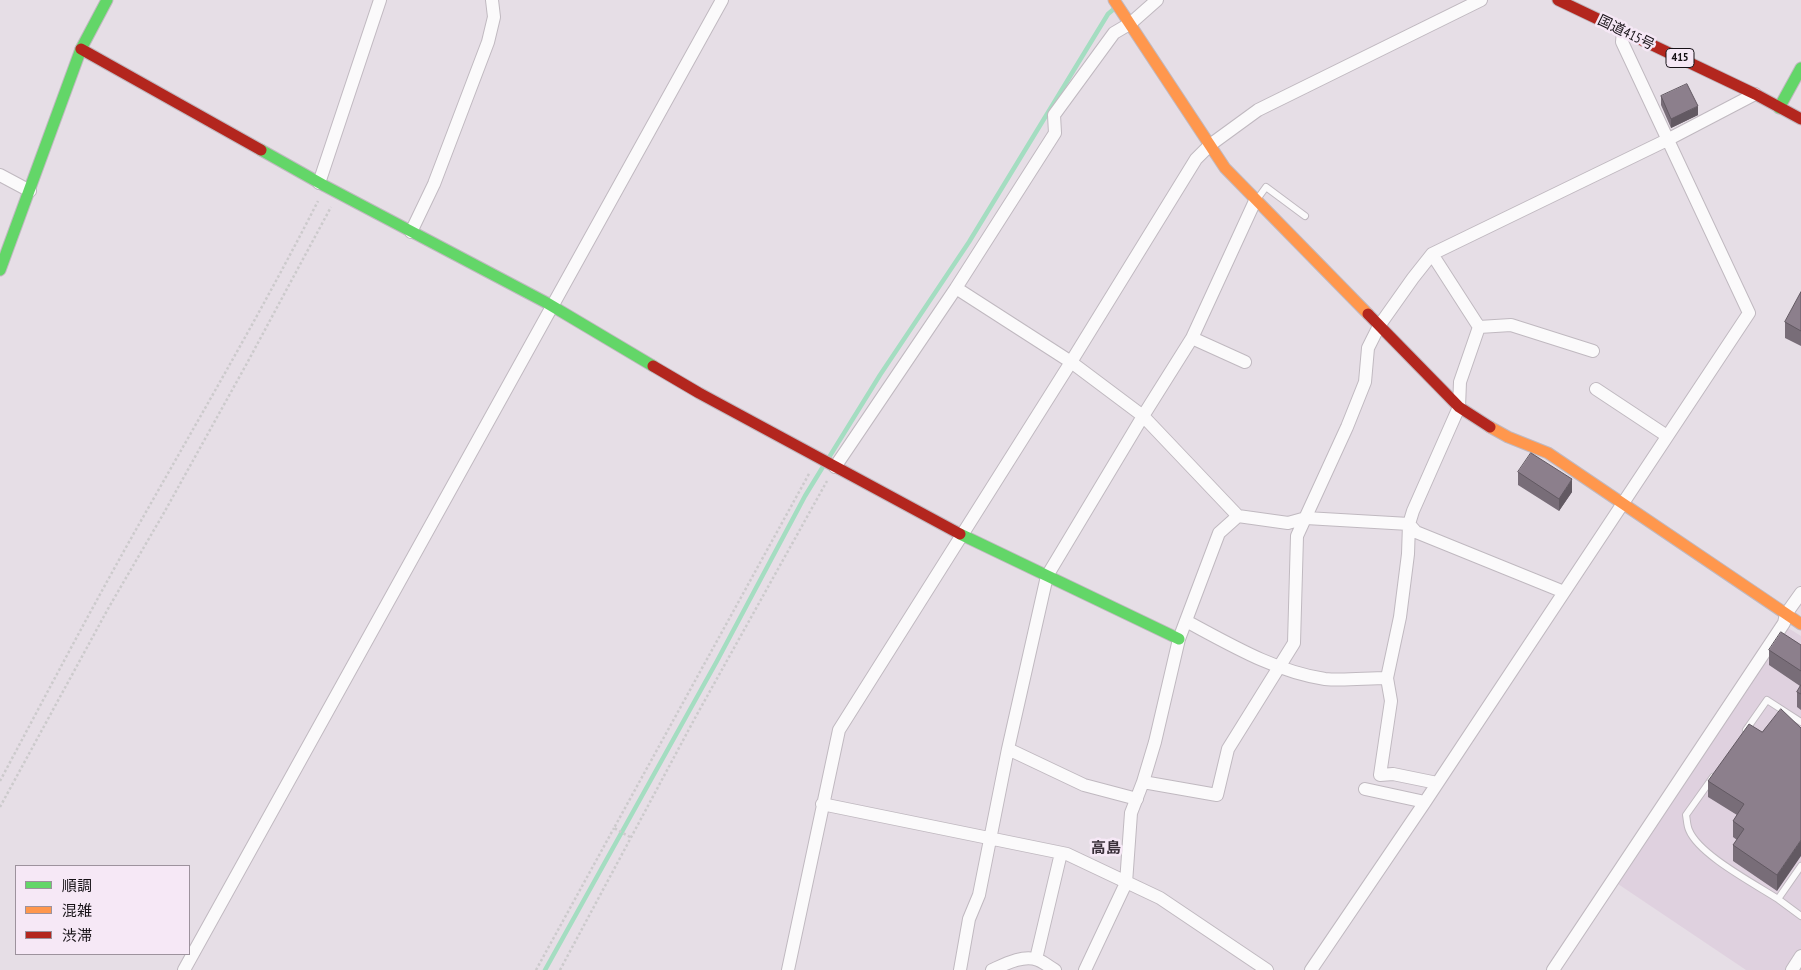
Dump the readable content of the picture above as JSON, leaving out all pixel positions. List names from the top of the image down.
{
  "streets": {
    "main road": ["国道415号", "415"]
  },
  "districts": ["高島"],
  "legend": ["順調", "混雑", "渋滞"]
}
